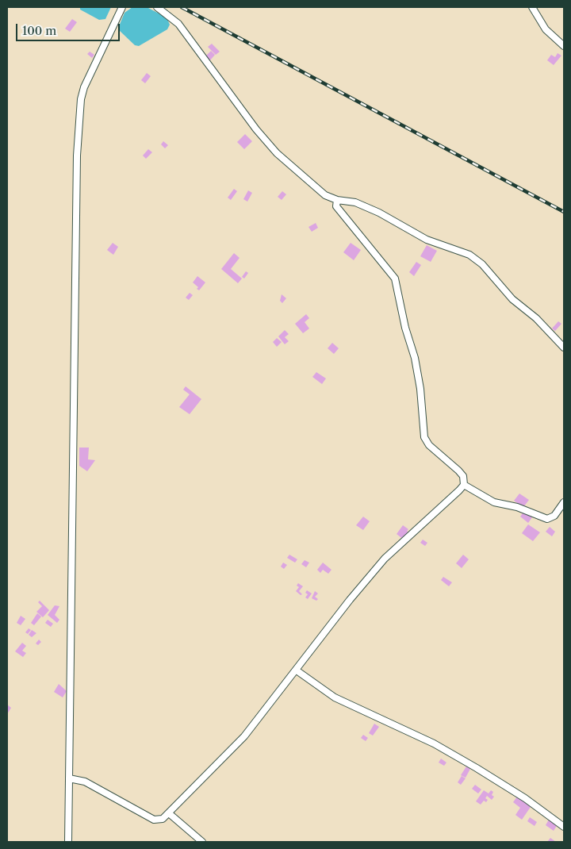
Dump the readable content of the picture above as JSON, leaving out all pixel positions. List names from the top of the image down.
{
  "scale_bar": "100 m"
}
